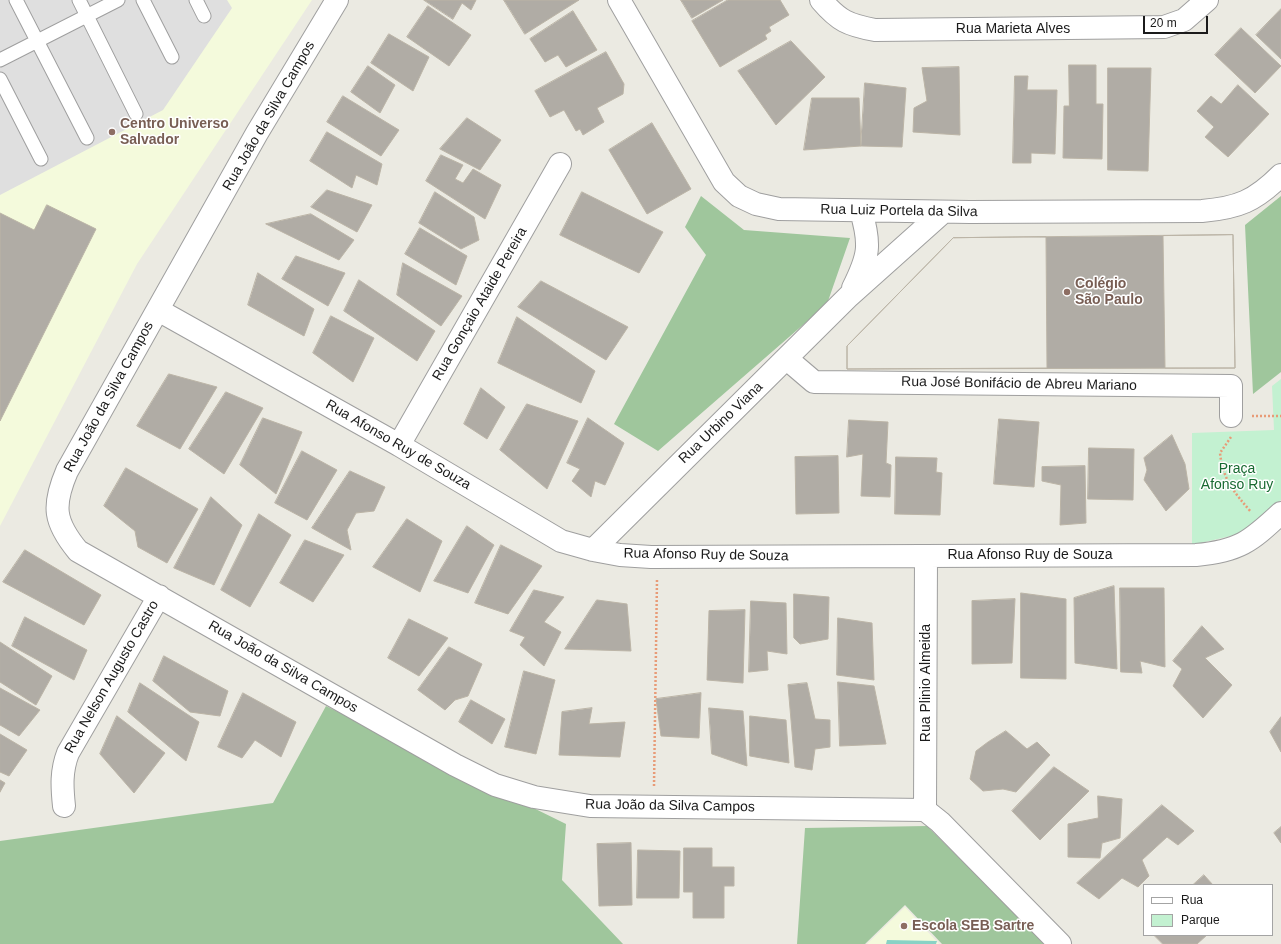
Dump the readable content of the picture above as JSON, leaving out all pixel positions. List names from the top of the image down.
{
  "streets": {
    "street": [
      "Rua Marieta Alves",
      "Rua João da Silva Campos",
      "Rua Luiz Portela da Silva",
      "Rua Gonçaio Ataide Pereira",
      "Rua José Bonifácio de Abreu Mariano",
      "Rua Urbino Viana",
      "Rua Afonso Ruy de Souza",
      "Rua Nelson Augusto Castro",
      "Rua Plinio Almeida"
    ]
  },
  "crossings": [
    ["Rua João da Silva Campos", "Rua Afonso Ruy de Souza"],
    ["Rua João da Silva Campos", "Rua Nelson Augusto Castro"],
    ["Rua João da Silva Campos", "Rua Plinio Almeida"],
    ["Rua Luiz Portela da Silva", "Rua Urbino Viana"],
    ["Rua Gonçaio Ataide Pereira", "Rua Afonso Ruy de Souza"],
    ["Rua José Bonifácio de Abreu Mariano", "Rua Urbino Viana"],
    ["Rua Urbino Viana", "Rua Afonso Ruy de Souza"],
    ["Rua Afonso Ruy de Souza", "Rua Plinio Almeida"]
  ],
  "parks": ["Praça Afonso Ruy"],
  "places": ["Centro Universo Salvador", "Colégio São Paulo", "Escola SEB Sartre"],
  "legend": ["Rua", "Parque"],
  "scale_bar": "20 m"
}
